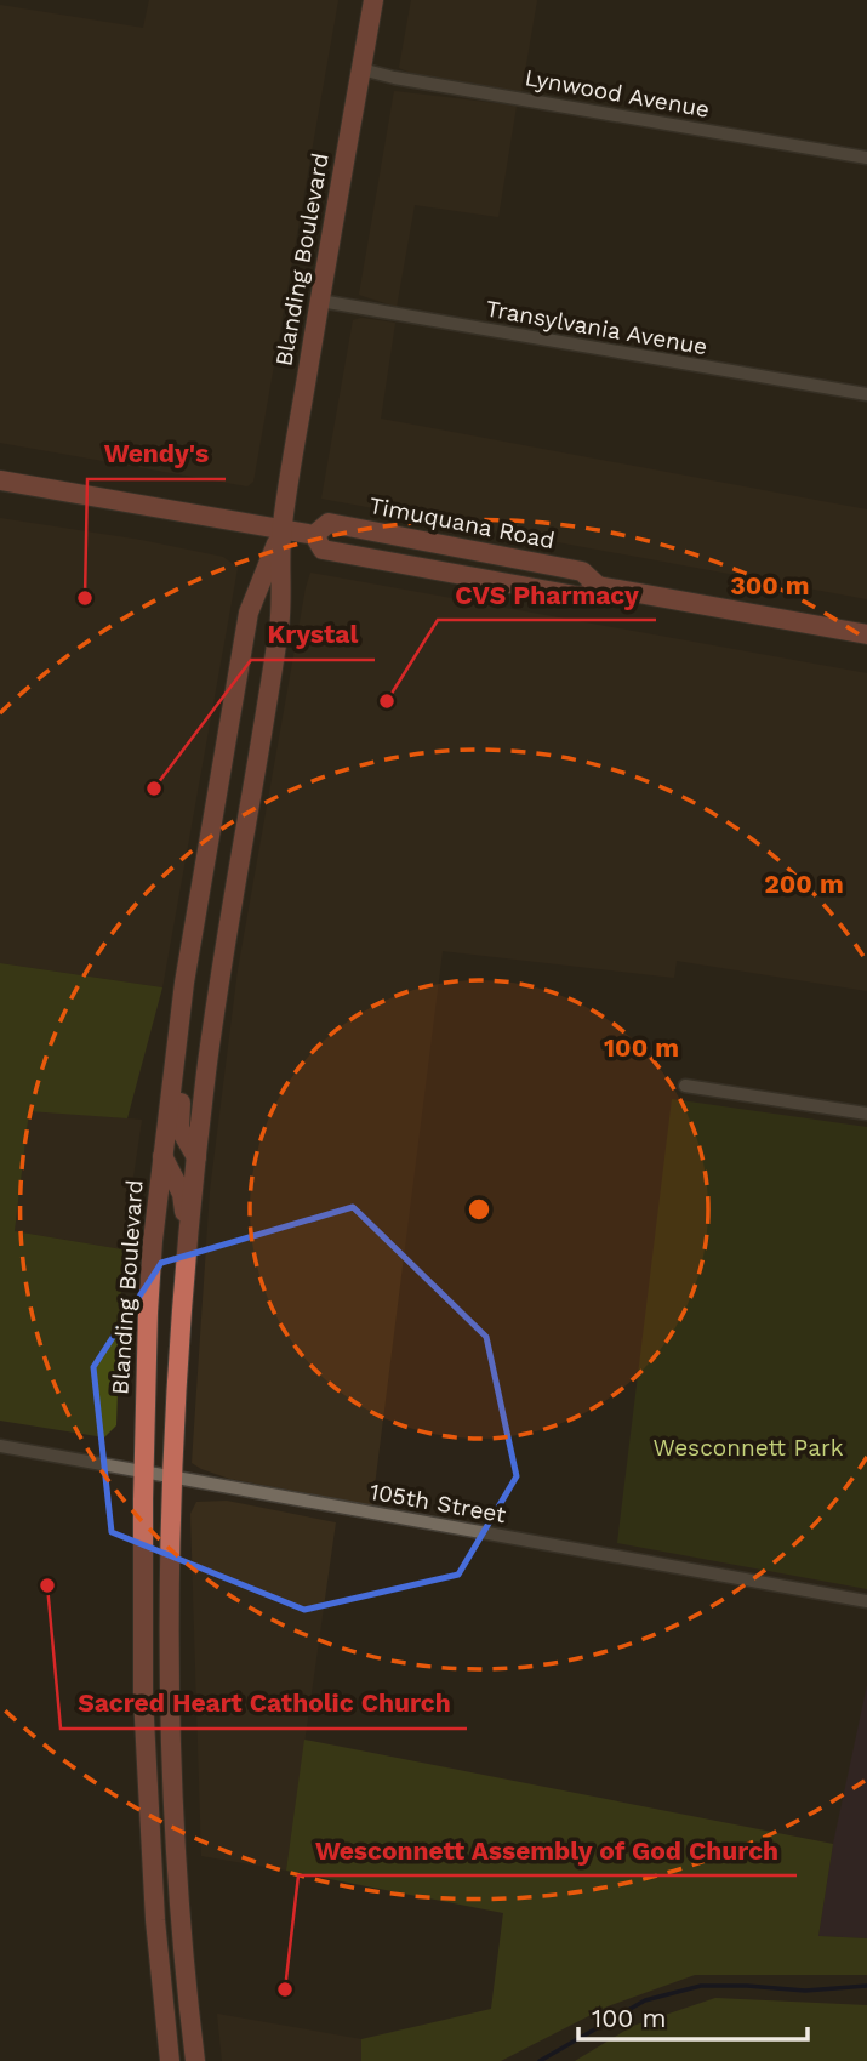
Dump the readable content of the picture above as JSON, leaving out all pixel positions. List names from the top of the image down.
{
  "streets": {
    "main road": ["Blanding Boulevard", "Timuquana Road"],
    "street": ["Lynwood Avenue", "Transylvania Avenue", "105th Street"]
  },
  "crossings": [
    ["Lynwood Avenue", "Blanding Boulevard"],
    ["Blanding Boulevard", "Transylvania Avenue"],
    ["Blanding Boulevard", "Timuquana Road"],
    ["Blanding Boulevard", "105th Street"]
  ],
  "parks": ["Wesconnett Park"],
  "places": [
    "Wendy's",
    "CVS Pharmacy",
    "Krystal",
    "Sacred Heart Catholic Church",
    "Wesconnett Assembly of God Church"
  ],
  "scale_bar": "100 m",
  "rings": ["300 m", "200 m", "100 m"]
}
